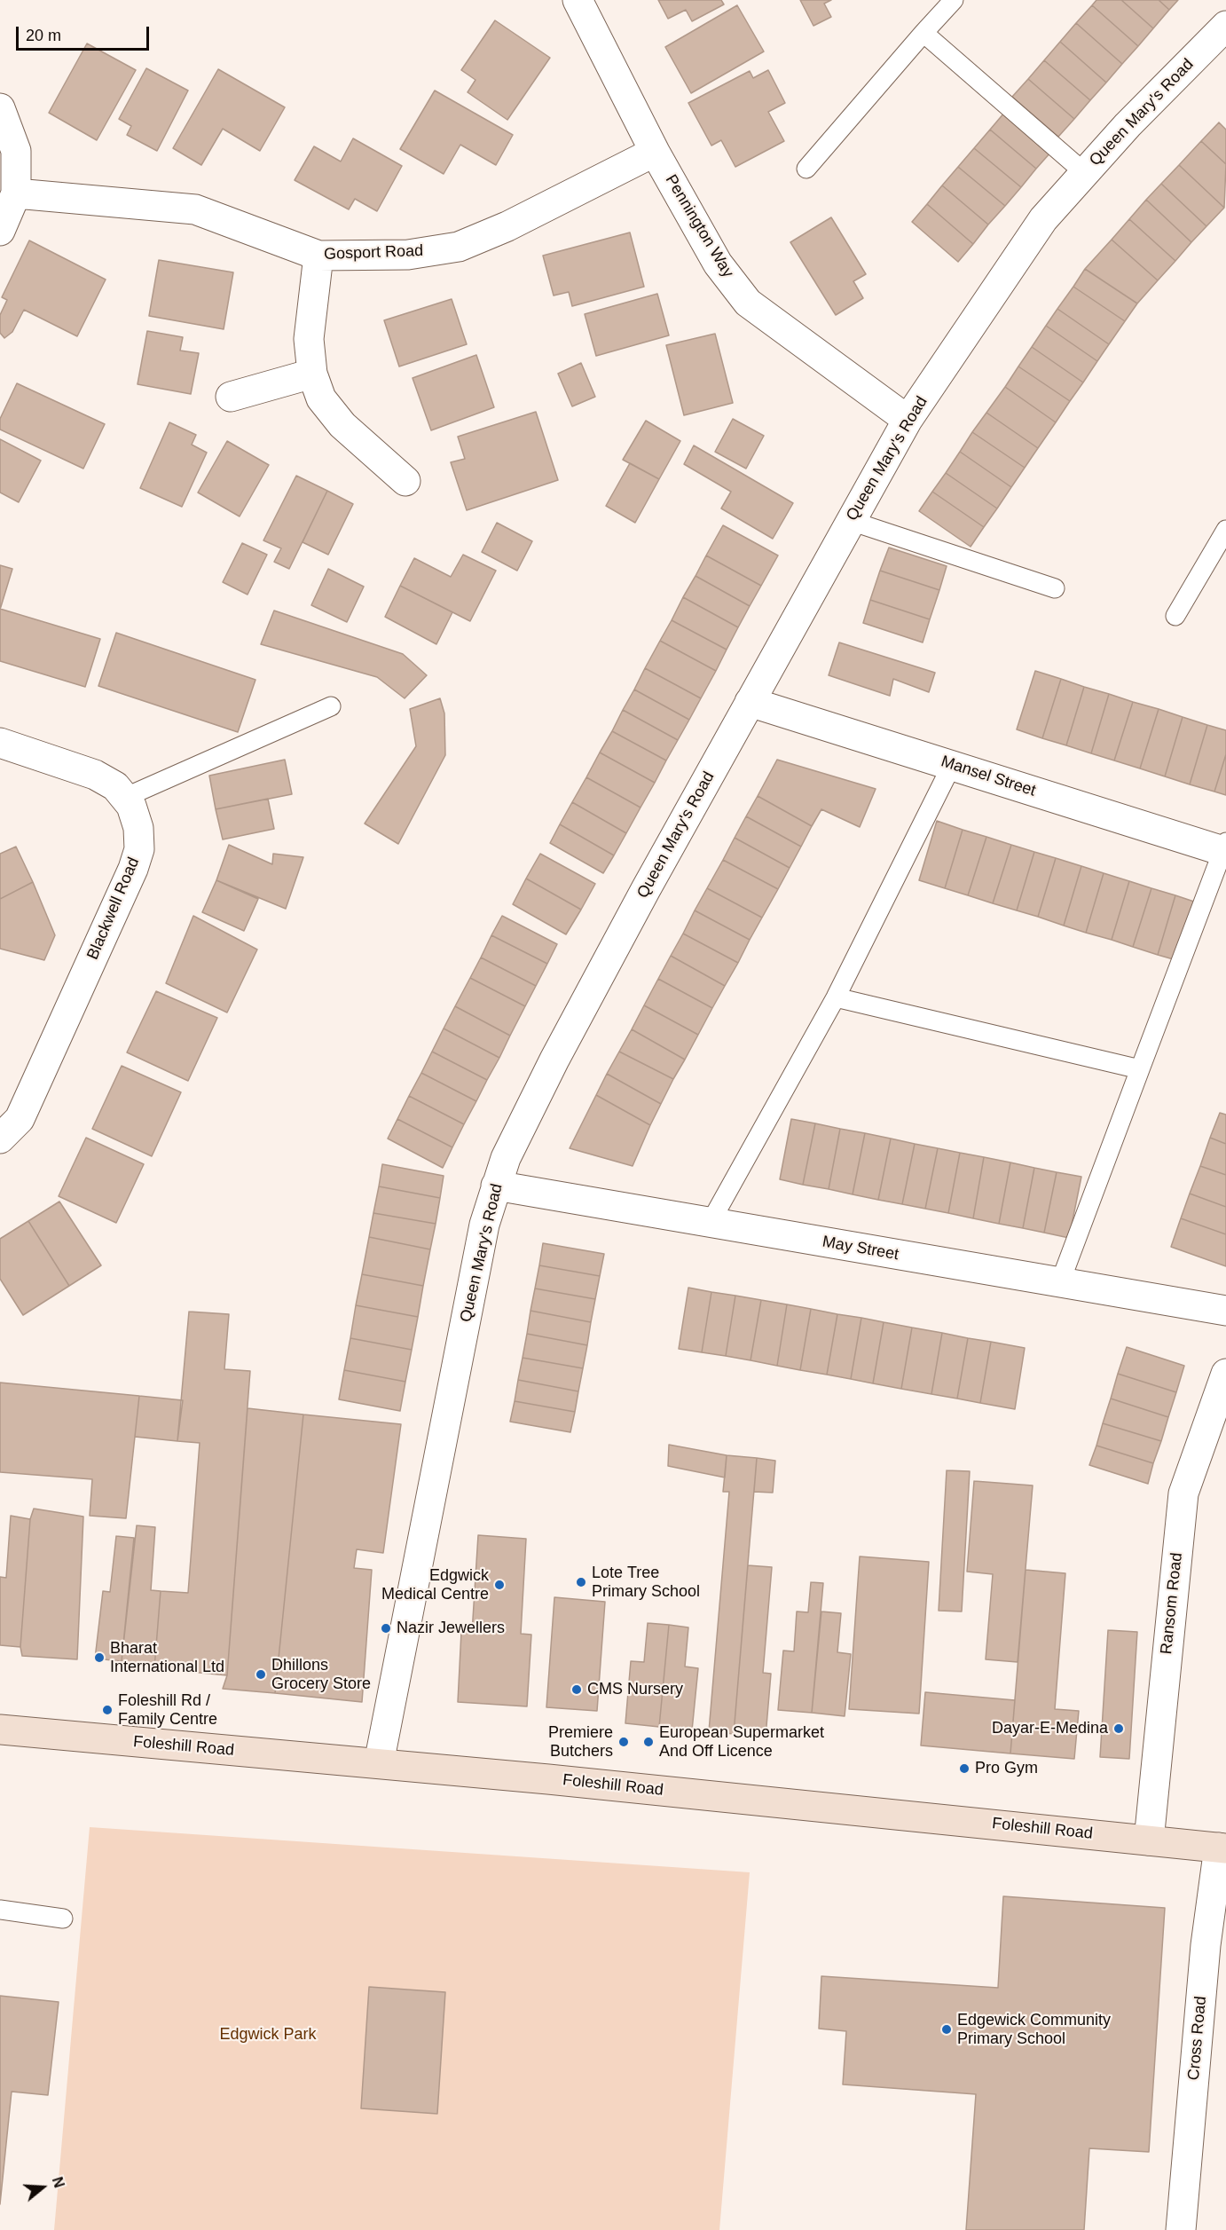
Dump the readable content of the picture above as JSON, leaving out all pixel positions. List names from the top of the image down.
{
  "streets": {
    "main road": ["Foleshill Road"],
    "street": [
      "Queen Mary's Road",
      "Pennington Way",
      "Gosport Road",
      "Mansel Street",
      "Blackwell Road",
      "May Street",
      "Ransom Road",
      "Cross Road"
    ]
  },
  "crossings": [
    ["Queen Mary's Road", "Pennington Way"],
    ["Queen Mary's Road", "Mansel Street"],
    ["Queen Mary's Road", "May Street"],
    ["Queen Mary's Road", "Foleshill Road"],
    ["Pennington Way", "Gosport Road"],
    ["Ransom Road", "Foleshill Road"],
    ["Foleshill Road", "Cross Road"]
  ],
  "parks": ["Edgwick Park"],
  "places": [
    "Lote Tree Primary School",
    "Edgwick Medical Centre",
    "Nazir Jewellers",
    "Bharat International Ltd",
    "Dhillons Grocery Store",
    "CMS Nursery",
    "Foleshill Rd / Family Centre",
    "Dayar-E-Medina",
    "Premiere Butchers",
    "European Supermarket And Off Licence",
    "Pro Gym",
    "Edgewick Community Primary School"
  ],
  "scale_bar": "20 m",
  "north": "right"
}
